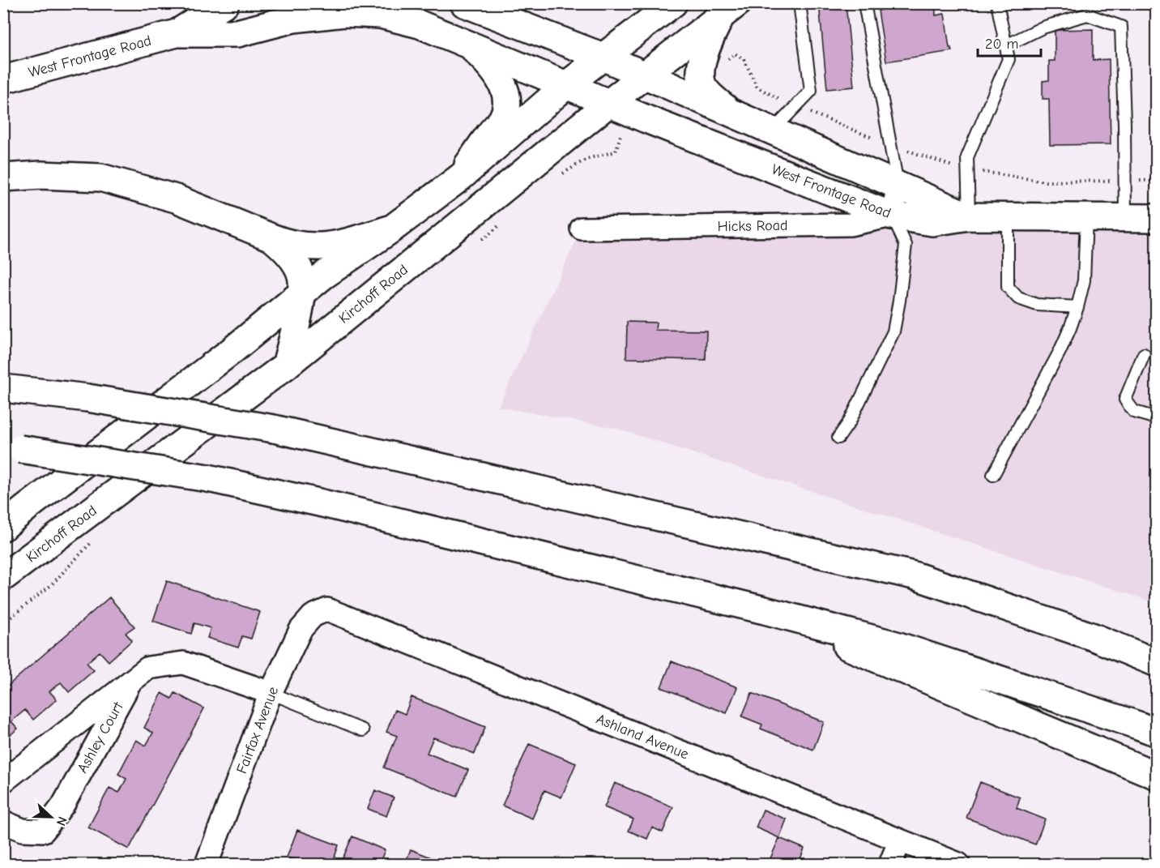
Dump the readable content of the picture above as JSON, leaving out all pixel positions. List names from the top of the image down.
{
  "streets": {
    "main road": ["West Frontage Road", "Kirchoff Road"],
    "street": [
      "Hicks Road",
      "Fairfax Avenue",
      "Ashland Avenue",
      "Ashley Court"
    ]
  },
  "crossings": [
    ["West Frontage Road", "Hicks Road"],
    ["West Frontage Road", "Kirchoff Road"],
    ["Fairfax Avenue", "Ashland Avenue"],
    ["Fairfax Avenue", "Ashley Court"]
  ],
  "scale_bar": "20 m",
  "north": "right"
}
